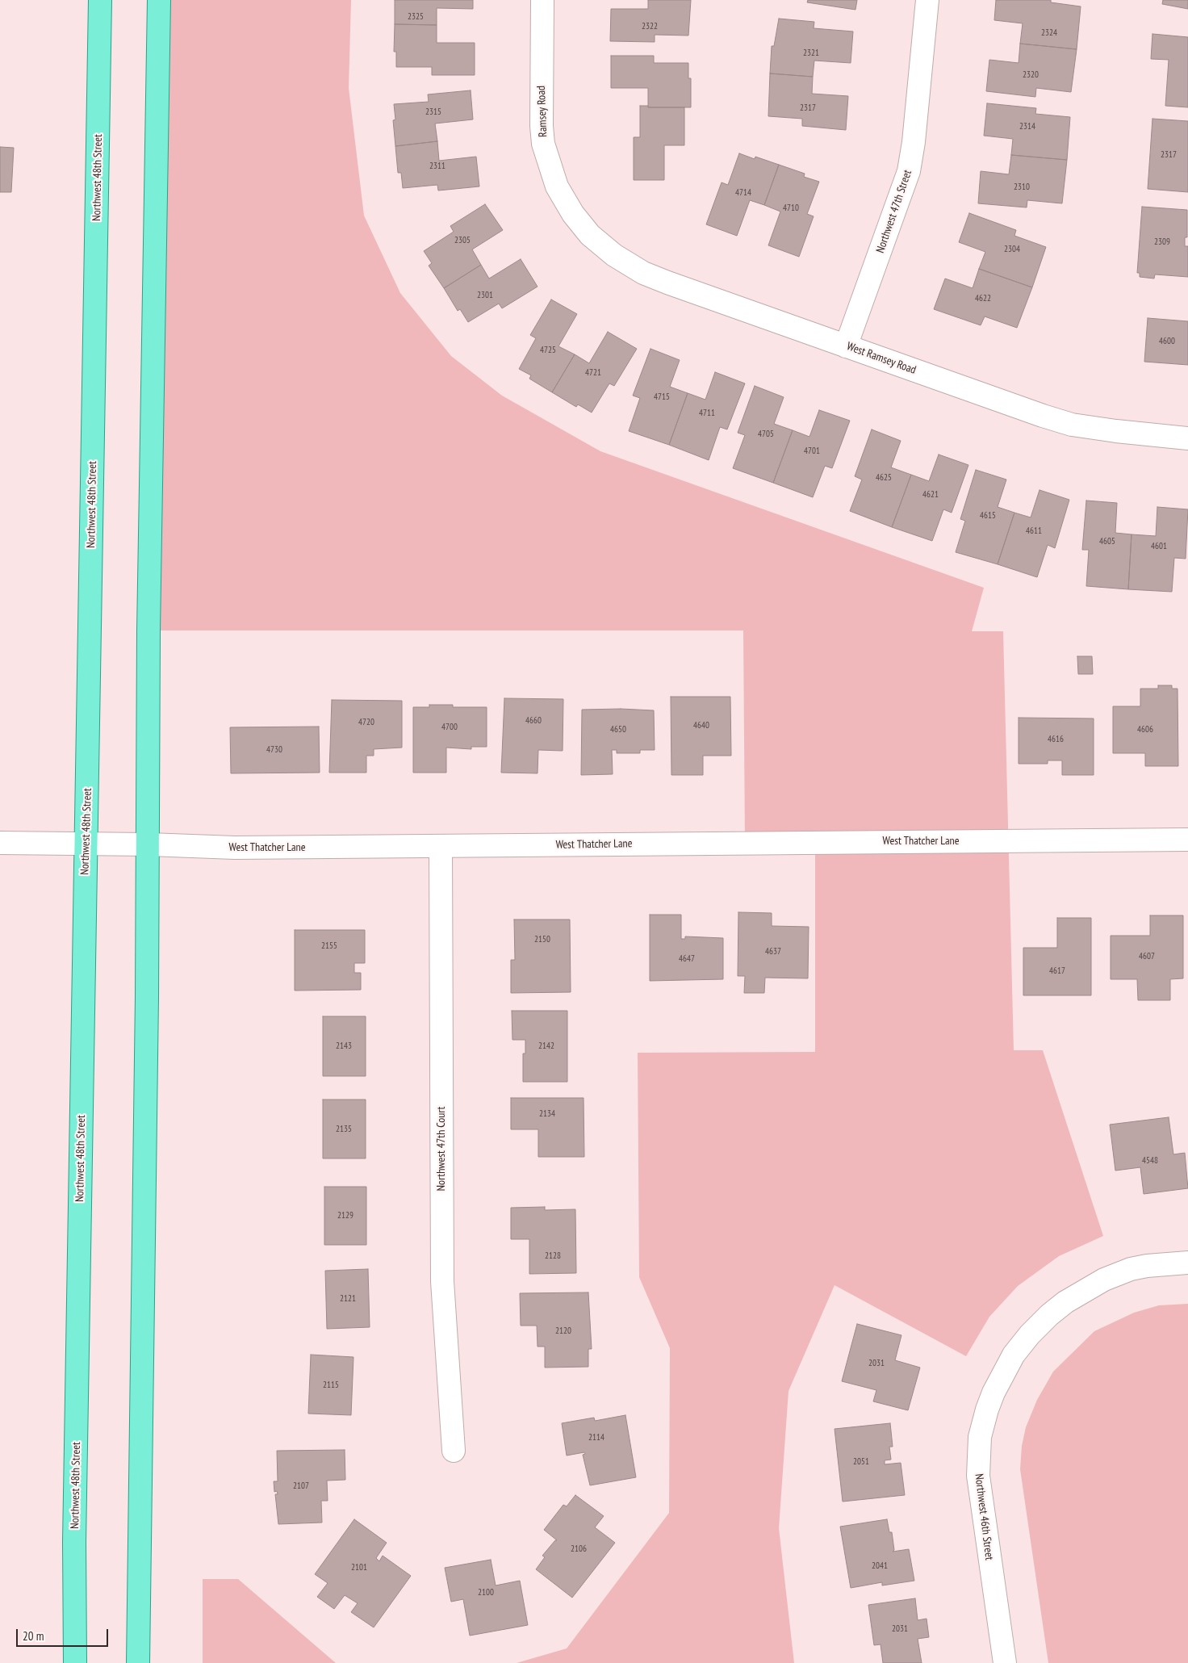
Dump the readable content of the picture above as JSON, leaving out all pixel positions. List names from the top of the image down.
{
  "streets": {
    "main road": ["Northwest 48th Street"],
    "street": [
      "Ramsey Road",
      "Northwest 47th Street",
      "West Ramsey Road",
      "West Thatcher Lane",
      "Northwest 47th Court",
      "Northwest 46th Street"
    ]
  },
  "crossings": [
    ["Ramsey Road", "West Ramsey Road"],
    ["Northwest 48th Street", "West Thatcher Lane"],
    ["Northwest 47th Street", "West Ramsey Road"],
    ["West Thatcher Lane", "Northwest 47th Court"]
  ],
  "house_numbers": [
    "2325",
    "2322",
    "2324",
    "2321",
    "2320",
    "2317",
    "2315",
    "2314",
    "2317",
    "2311",
    "2310",
    "4714",
    "4710",
    "2305",
    "2309",
    "2304",
    "2301",
    "4622",
    "4600",
    "4725",
    "4721",
    "4715",
    "4711",
    "4705",
    "4701",
    "4625",
    "4621",
    "4615",
    "4611",
    "4605",
    "4601",
    "4660",
    "4720",
    "4640",
    "4700",
    "4650",
    "4606",
    "4616",
    "4730",
    "2150",
    "2155",
    "4637",
    "4607",
    "4647",
    "4617",
    "2143",
    "2142",
    "2134",
    "2135",
    "4548",
    "2129",
    "2128",
    "2121",
    "2120",
    "2031",
    "2115",
    "2114",
    "2051",
    "2107",
    "2106",
    "2041",
    "2101",
    "2100",
    "2031"
  ],
  "scale_bar": "20 m"
}
